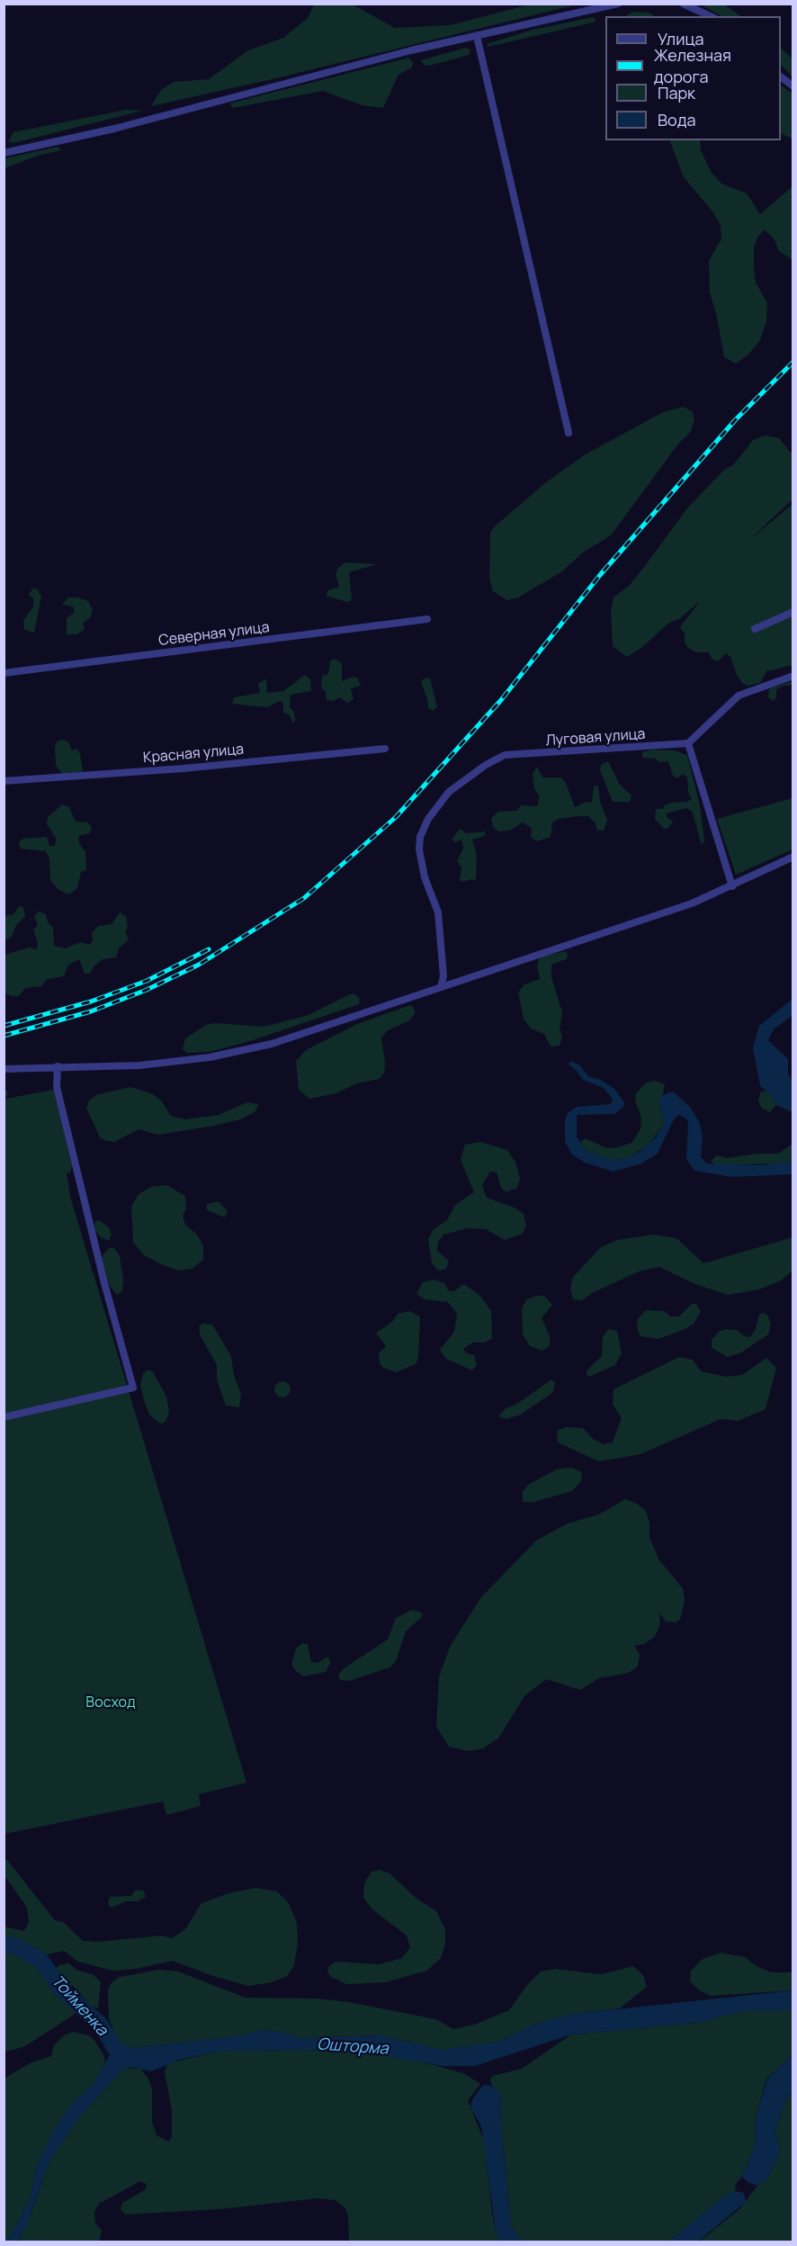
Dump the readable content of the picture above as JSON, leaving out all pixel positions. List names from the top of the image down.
{
  "streets": {
    "street": ["Северная улица", "Луговая улица", "Красная улица"]
  },
  "water": ["Тойменка", "Ошторма"],
  "parks": ["Восход"],
  "legend": [
    "Улица",
    "Железная дорога",
    "Парк",
    "Вода"
  ]
}
